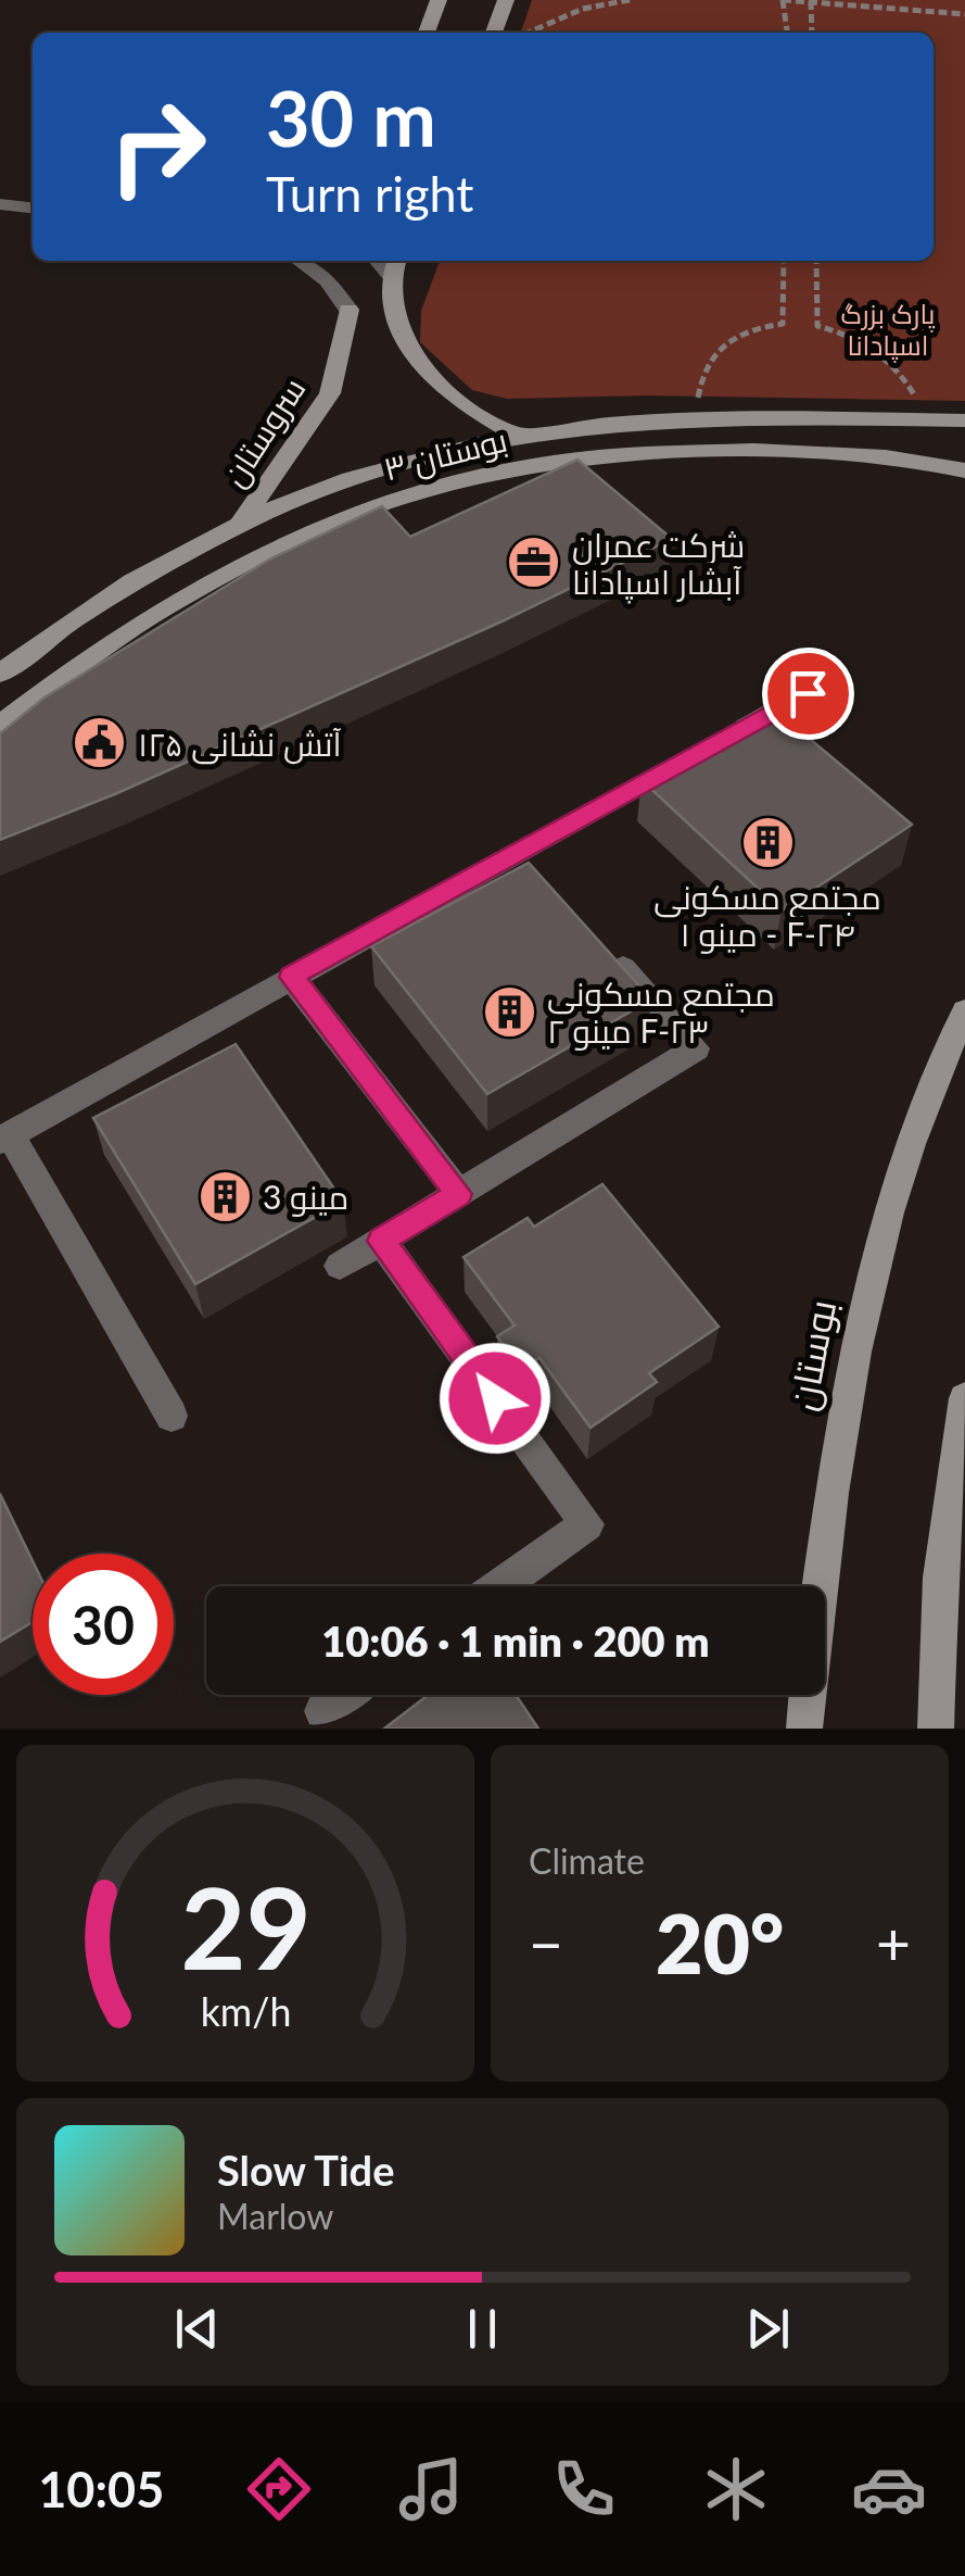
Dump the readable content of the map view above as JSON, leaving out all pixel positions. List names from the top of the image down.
{
  "streets": {
    "street": ["سروستان", "بوستان ۳", "بوستان"]
  },
  "crossings": [
    ["سروستان", "بوستان ۳"]
  ],
  "parks": ["پارک بزرگ اسپادانا"],
  "places": {
    "office": ["شرکت عمران آبشار اسپادانا"],
    "public building": ["آتش نشانی ۱۲۵"],
    "building": ["مجتمع مسکونی مینو ۱ - F-۲۴", "مجتمع مسکونی مینو ۲ F-۲۳", "مینو 3"]
  },
  "page": {
    "turn": ["30 m", "Turn right"],
    "limit": "30",
    "trip": "10:06 · 1 min · 200 m",
    "tile": "Climate",
    "heat": ["−", "20°", "+"],
    "song": ["Slow Tide", "Marlow"],
    "tabs": "10:05",
    "gauge": ["29", "km/h"]
  }
}
